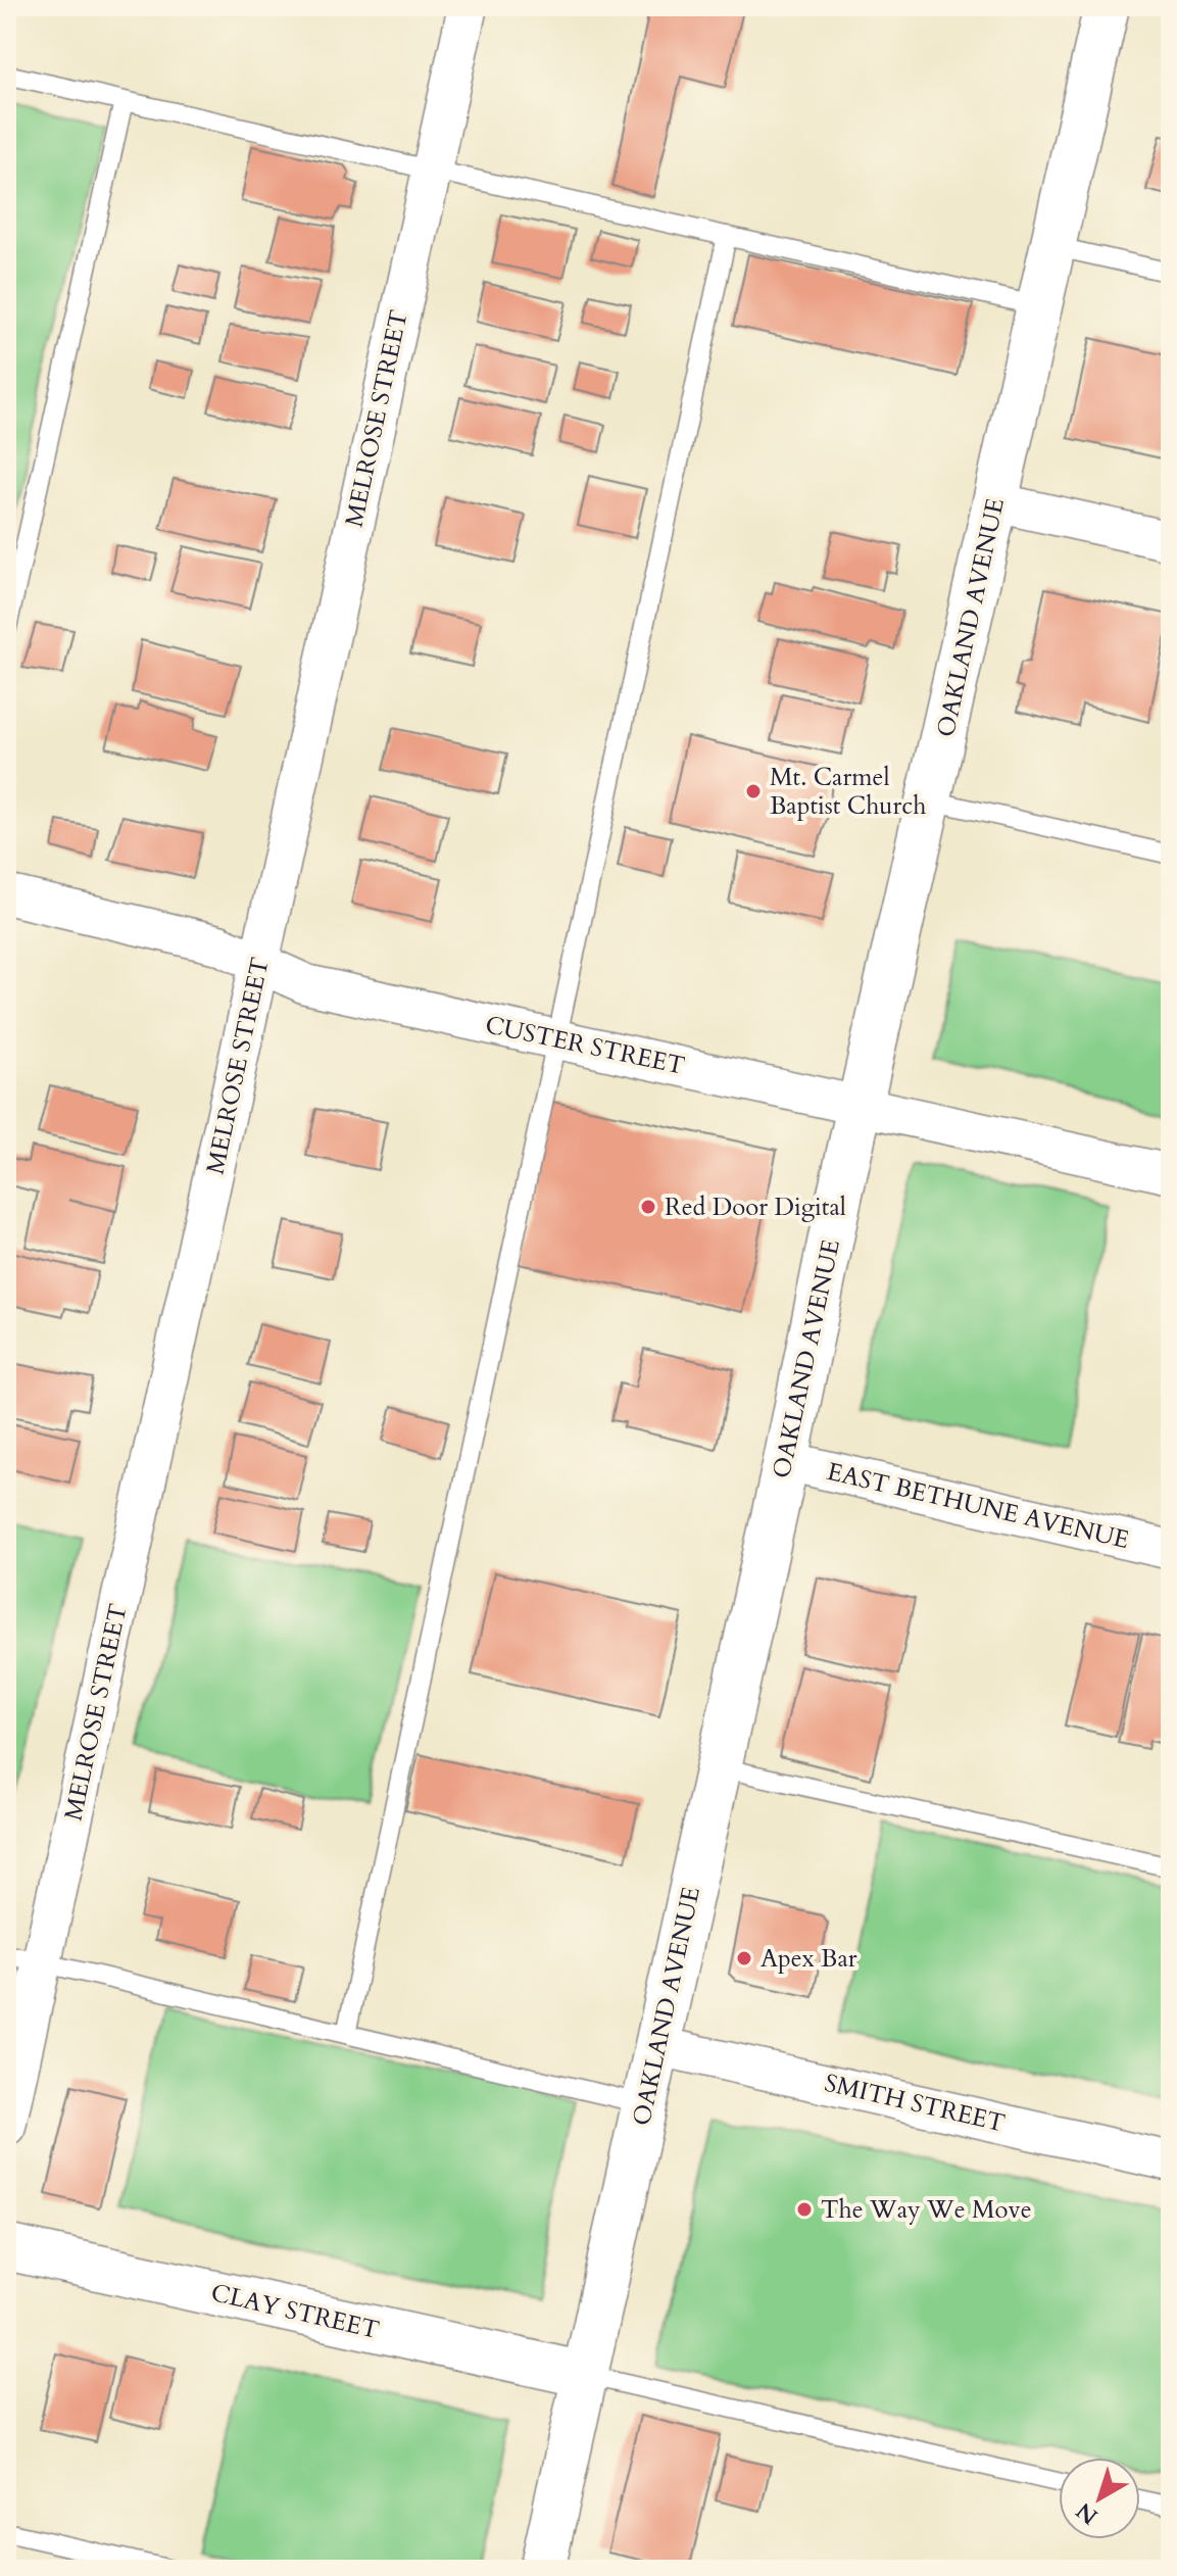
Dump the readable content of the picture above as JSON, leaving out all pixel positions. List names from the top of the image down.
{
  "streets": {
    "street": [
      "MELROSE STREET",
      "OAKLAND AVENUE",
      "CUSTER STREET",
      "EAST BETHUNE AVENUE",
      "SMITH STREET",
      "CLAY STREET"
    ]
  },
  "crossings": [
    ["MELROSE STREET", "CUSTER STREET"],
    ["OAKLAND AVENUE", "CUSTER STREET"],
    ["OAKLAND AVENUE", "EAST BETHUNE AVENUE"],
    ["OAKLAND AVENUE", "SMITH STREET"],
    ["OAKLAND AVENUE", "CLAY STREET"]
  ],
  "places": [
    "Mt. Carmel Baptist Church",
    "Red Door Digital",
    "Apex Bar",
    "The Way We Move"
  ],
  "north": "bottom left"
}
